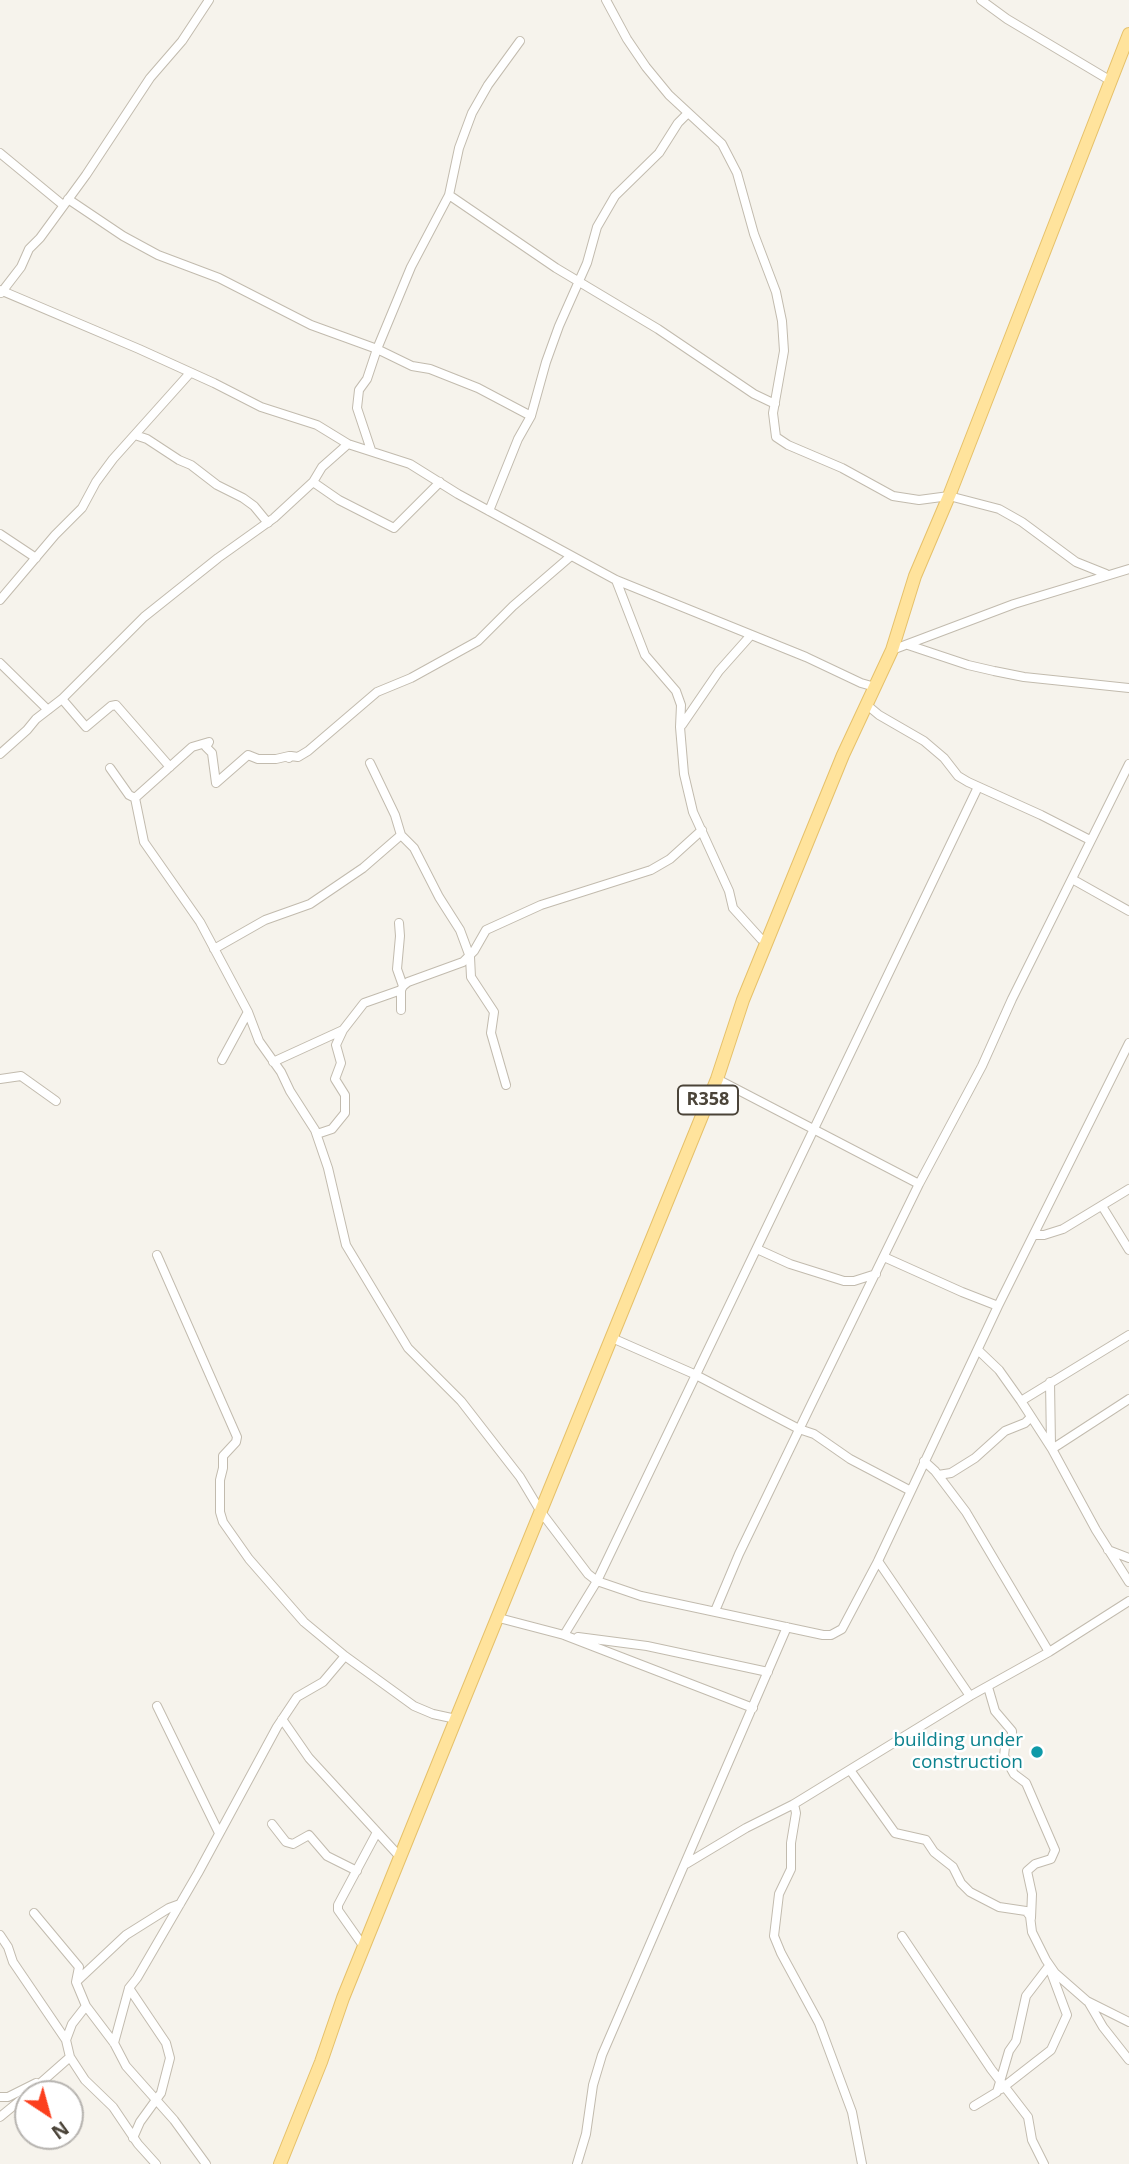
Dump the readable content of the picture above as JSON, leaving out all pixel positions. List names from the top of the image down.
{
  "streets": {
    "main road": ["R358"]
  },
  "places": ["building under construction"],
  "north": "bottom right"
}
